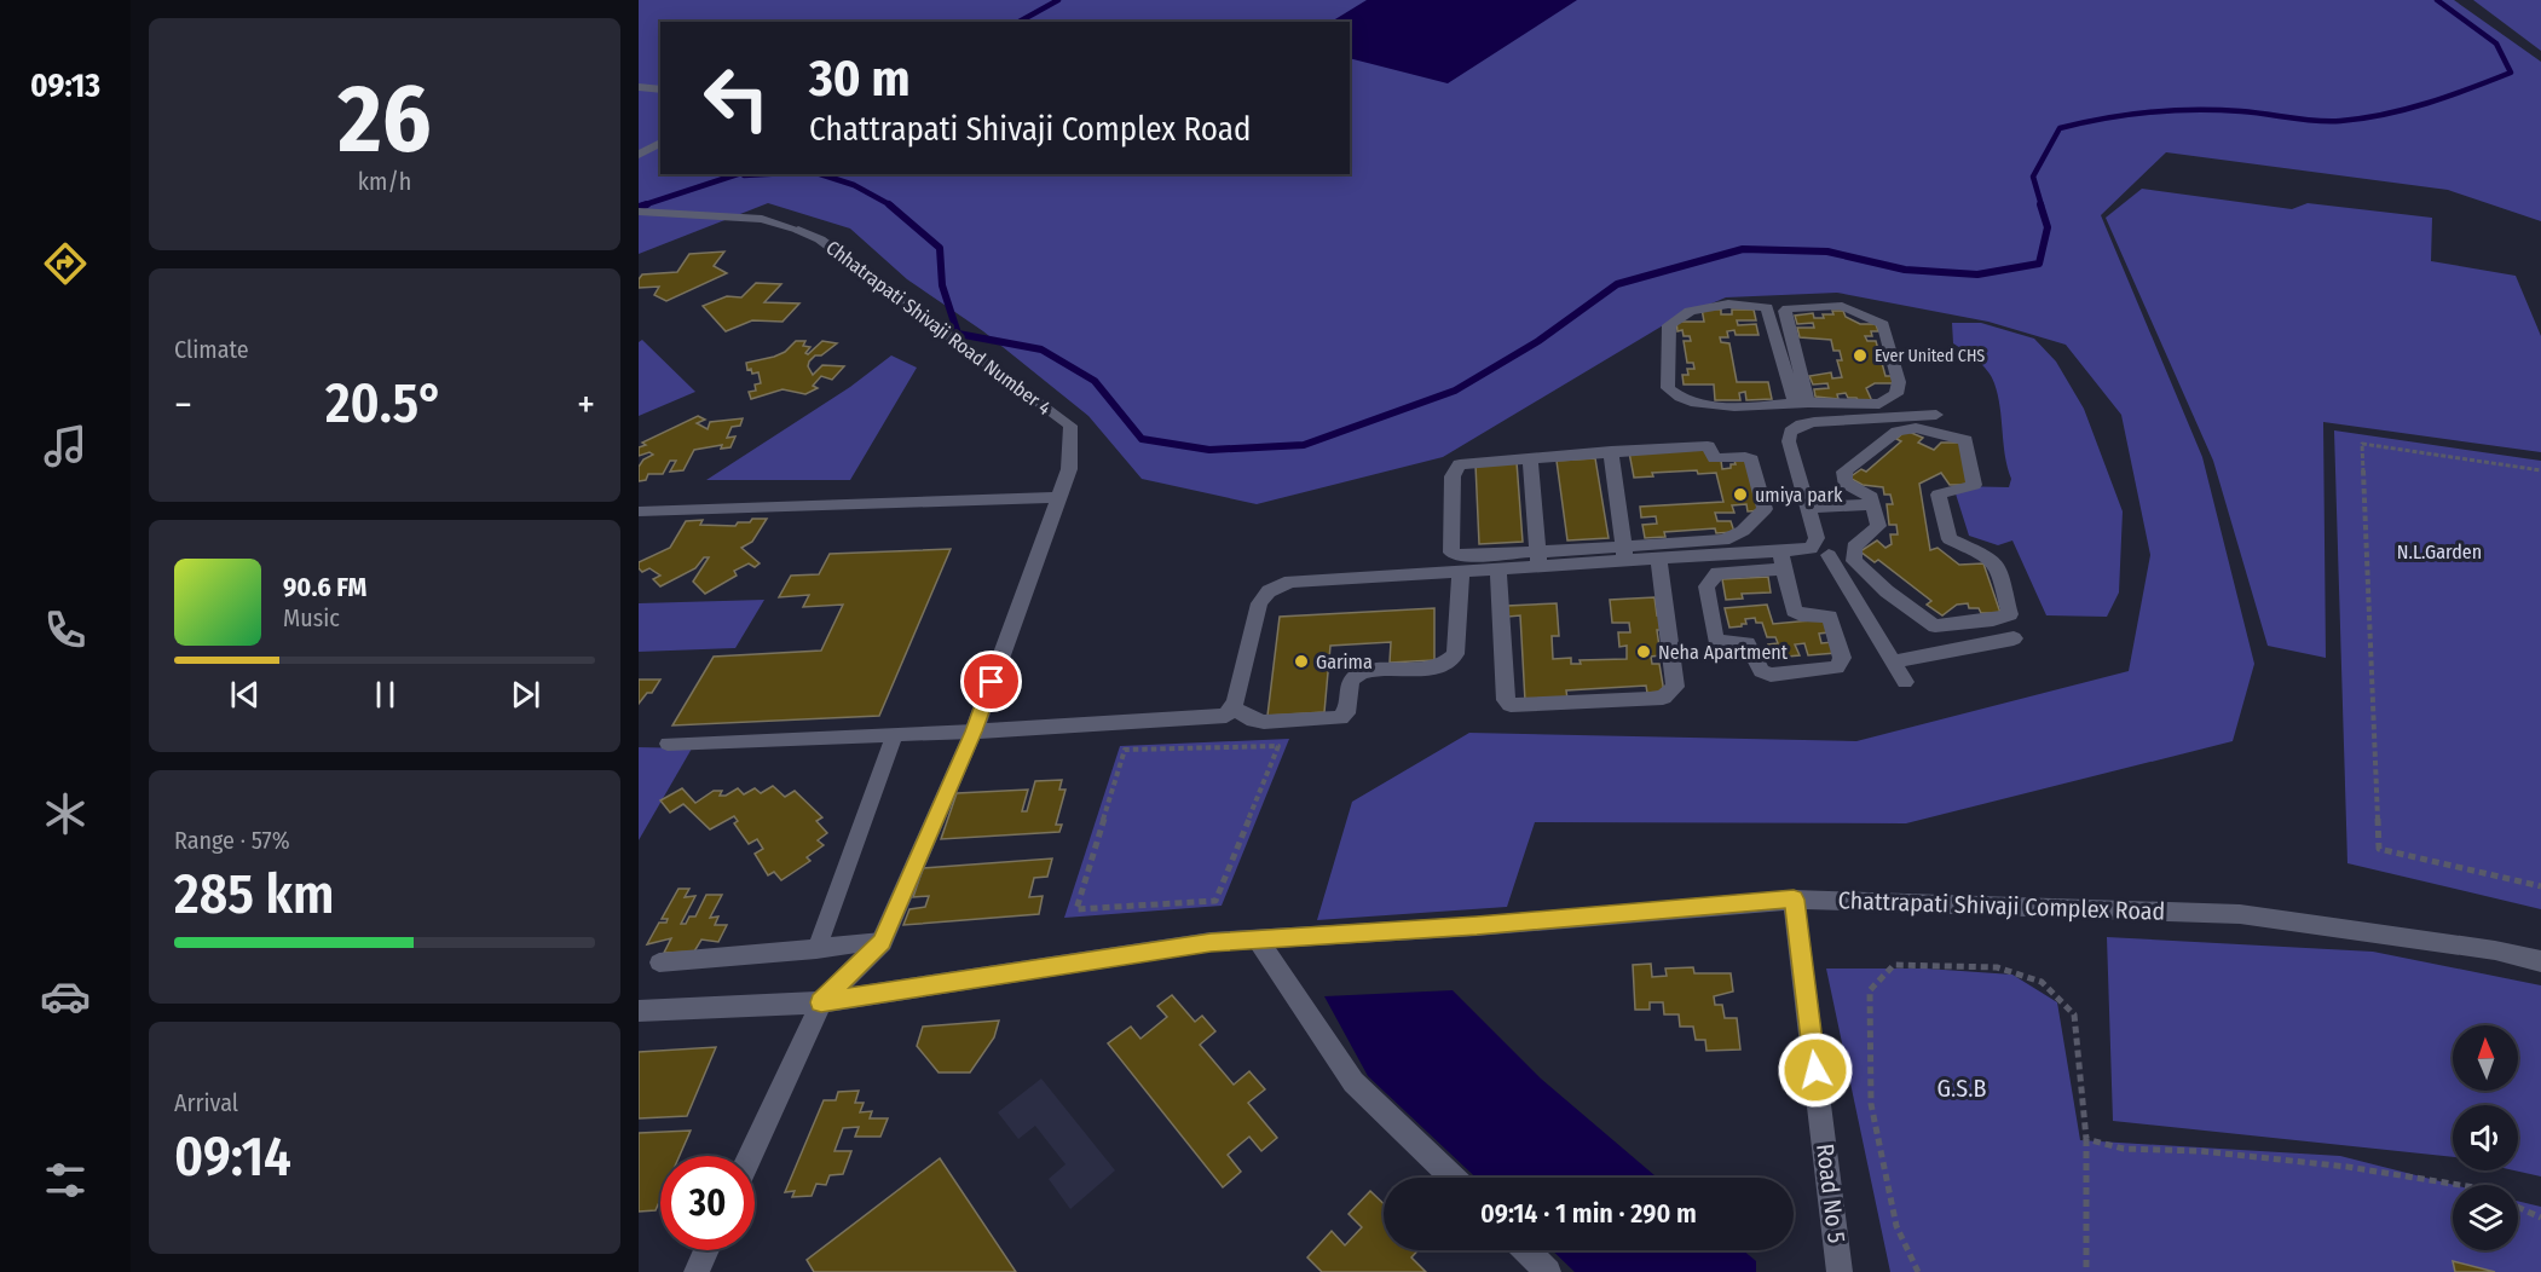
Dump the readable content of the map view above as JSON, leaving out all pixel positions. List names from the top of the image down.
{
  "streets": {
    "street": ["Chhatrapati Shivaji Road Number 4", "Chattrapati Shivaji Complex Road", "Road No 5"]
  },
  "crossings": [
    ["Chhatrapati Shivaji Road Number 4", "Chattrapati Shivaji Complex Road"],
    ["Chattrapati Shivaji Complex Road", "Road No 5"]
  ],
  "parks": ["N.L.Garden", "G.S.B"],
  "places": [
    "Ever United CHS",
    "umiya park",
    "Neha Apartment",
    "Garima"
  ],
  "north": "top",
  "page": {
    "tabs": "09:13",
    "tile": [
      ["26", "km/h"],
      "Climate",
      ["Range · 57%", "285 km"],
      ["Arrival", "09:14"]
    ],
    "turn": ["30 m", "Chattrapati Shivaji Complex Road"],
    "heat": ["−", "20.5°", "+"],
    "song": ["90.6 FM", "Music"],
    "limit": "30",
    "trip": "09:14 · 1 min · 290 m"
  }
}
